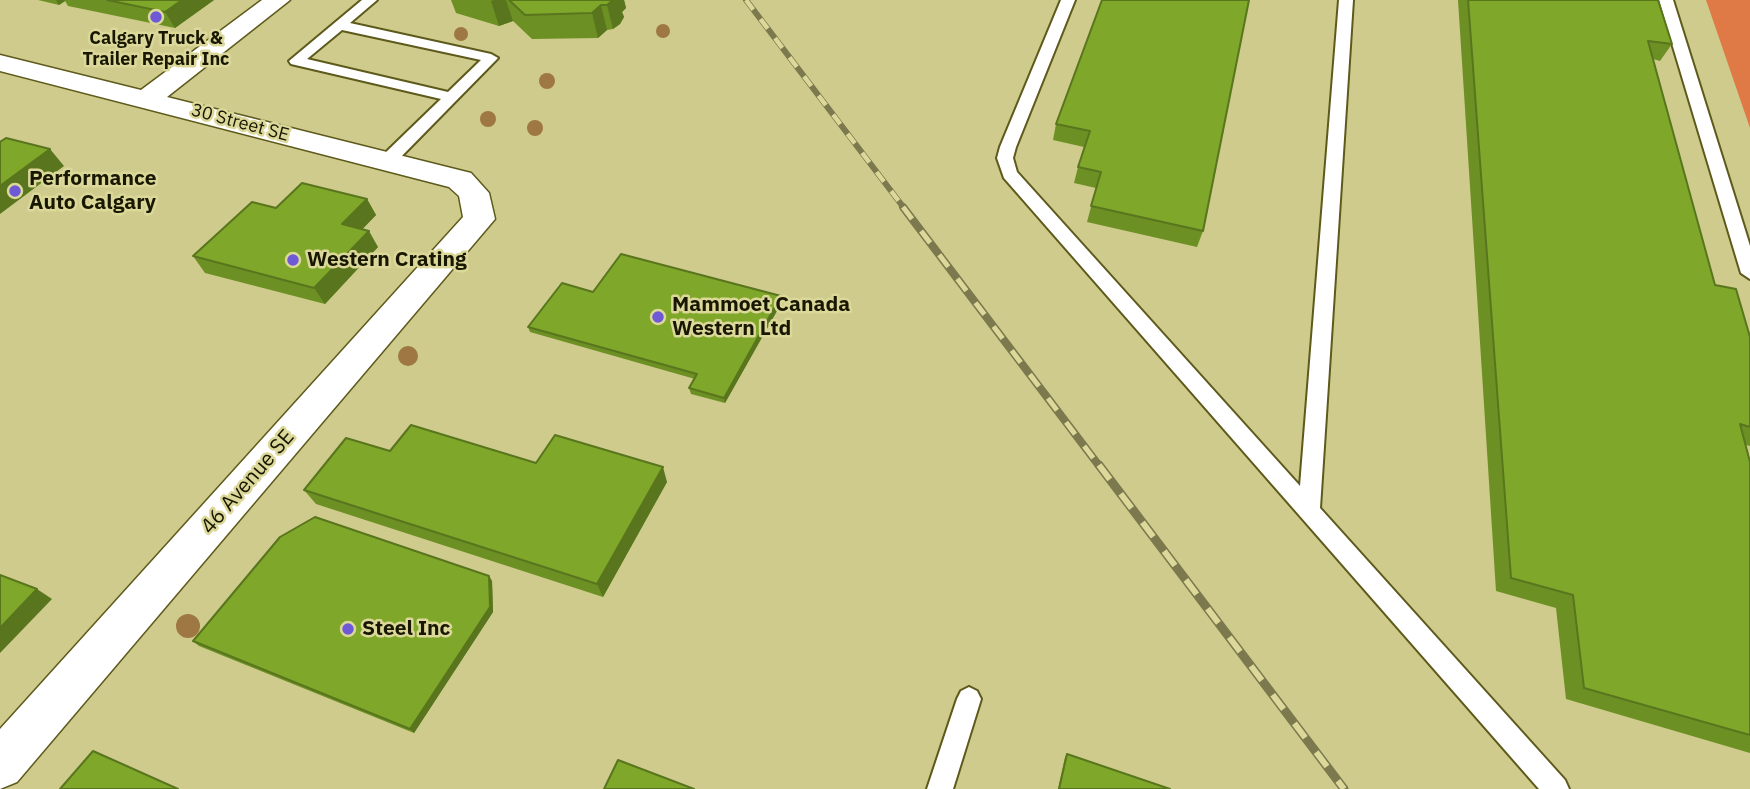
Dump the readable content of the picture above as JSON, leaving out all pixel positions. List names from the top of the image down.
{
  "streets": {
    "street": ["30 Street SE", "46 Avenue SE"]
  },
  "crossings": [
    ["30 Street SE", "46 Avenue SE"]
  ],
  "places": [
    "Calgary Truck & Trailer Repair Inc",
    "Performance Auto Calgary",
    "Western Crating",
    "Mammoet Canada Western Ltd",
    "Steel Inc"
  ]
}
